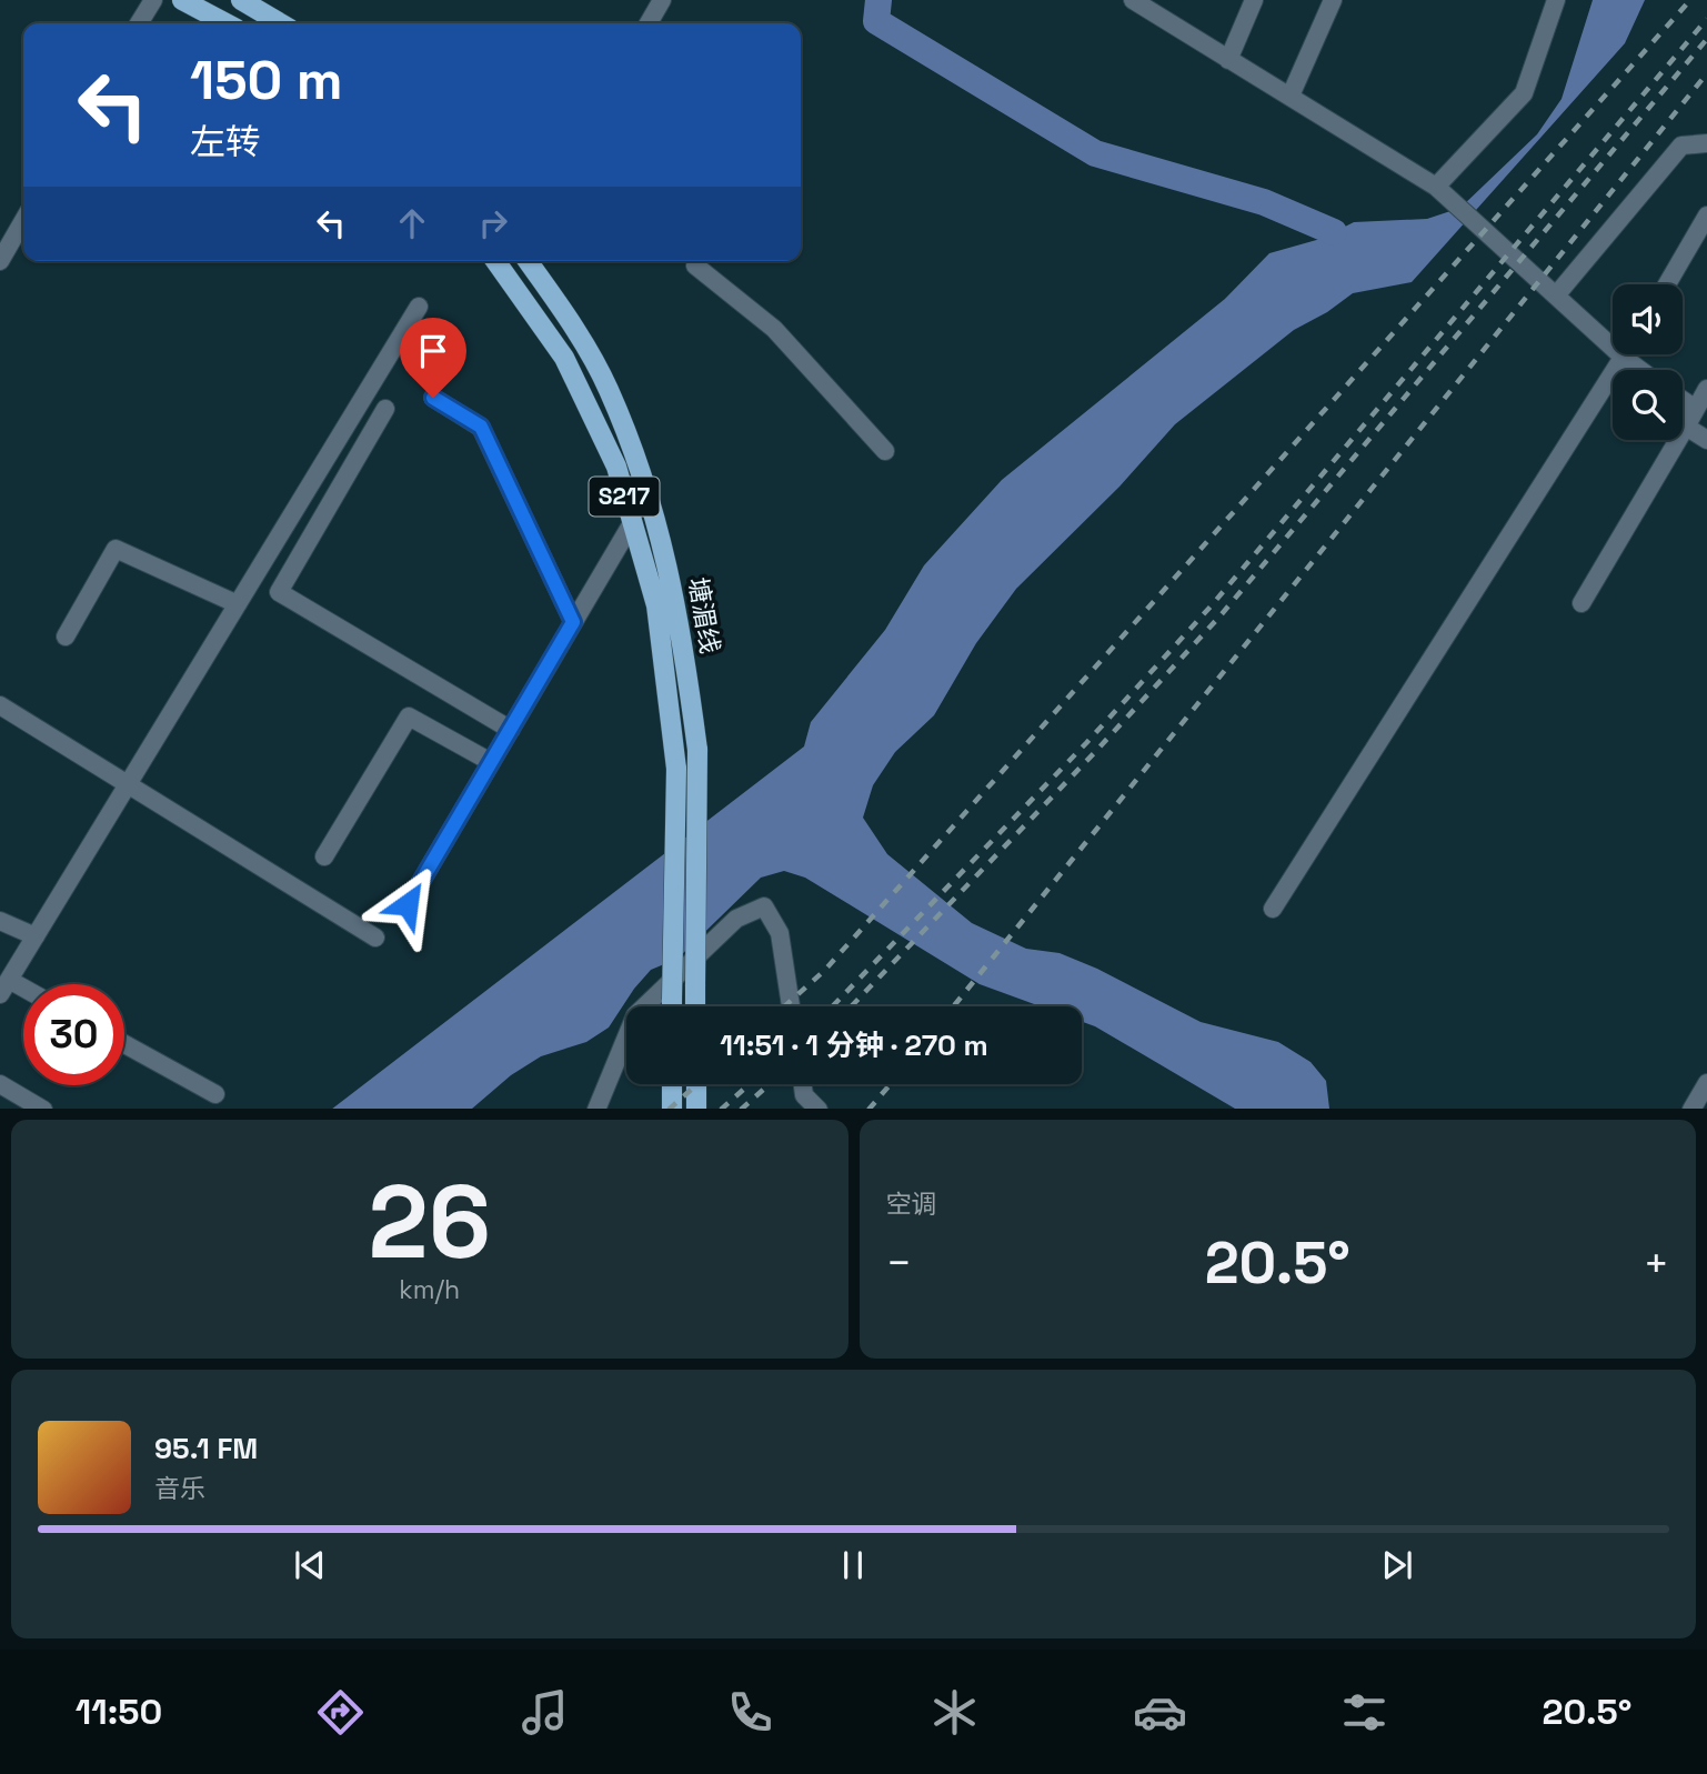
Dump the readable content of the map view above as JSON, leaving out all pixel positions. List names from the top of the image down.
{
  "streets": {
    "main road": ["S217", "塘湄线"]
  },
  "page": {
    "turn": ["150 m", "左转"],
    "limit": "30",
    "trip": "11:51 · 1 分钟 · 270 m",
    "tile": [
      ["26", "km/h"],
      "空调"
    ],
    "heat": ["−", "20.5°", "+"],
    "song": ["95.1 FM", "音乐"],
    "tabs": ["11:50", "20.5°"]
  }
}
